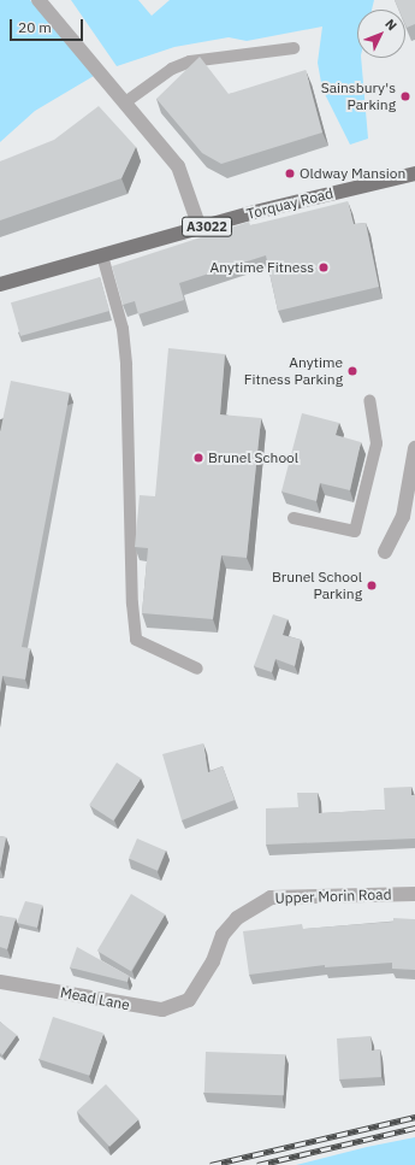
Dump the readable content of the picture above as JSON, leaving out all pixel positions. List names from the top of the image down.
{
  "streets": {
    "main road": ["Torquay Road", "A3022"],
    "street": ["Upper Morin Road", "Mead Lane"]
  },
  "crossings": [
    ["Upper Morin Road", "Mead Lane"]
  ],
  "places": [
    "Sainsbury's Parking",
    "Oldway Mansion",
    "Anytime Fitness",
    "Anytime Fitness Parking",
    "Brunel School",
    "Brunel School Parking"
  ],
  "scale_bar": "20 m",
  "north": "top right"
}
